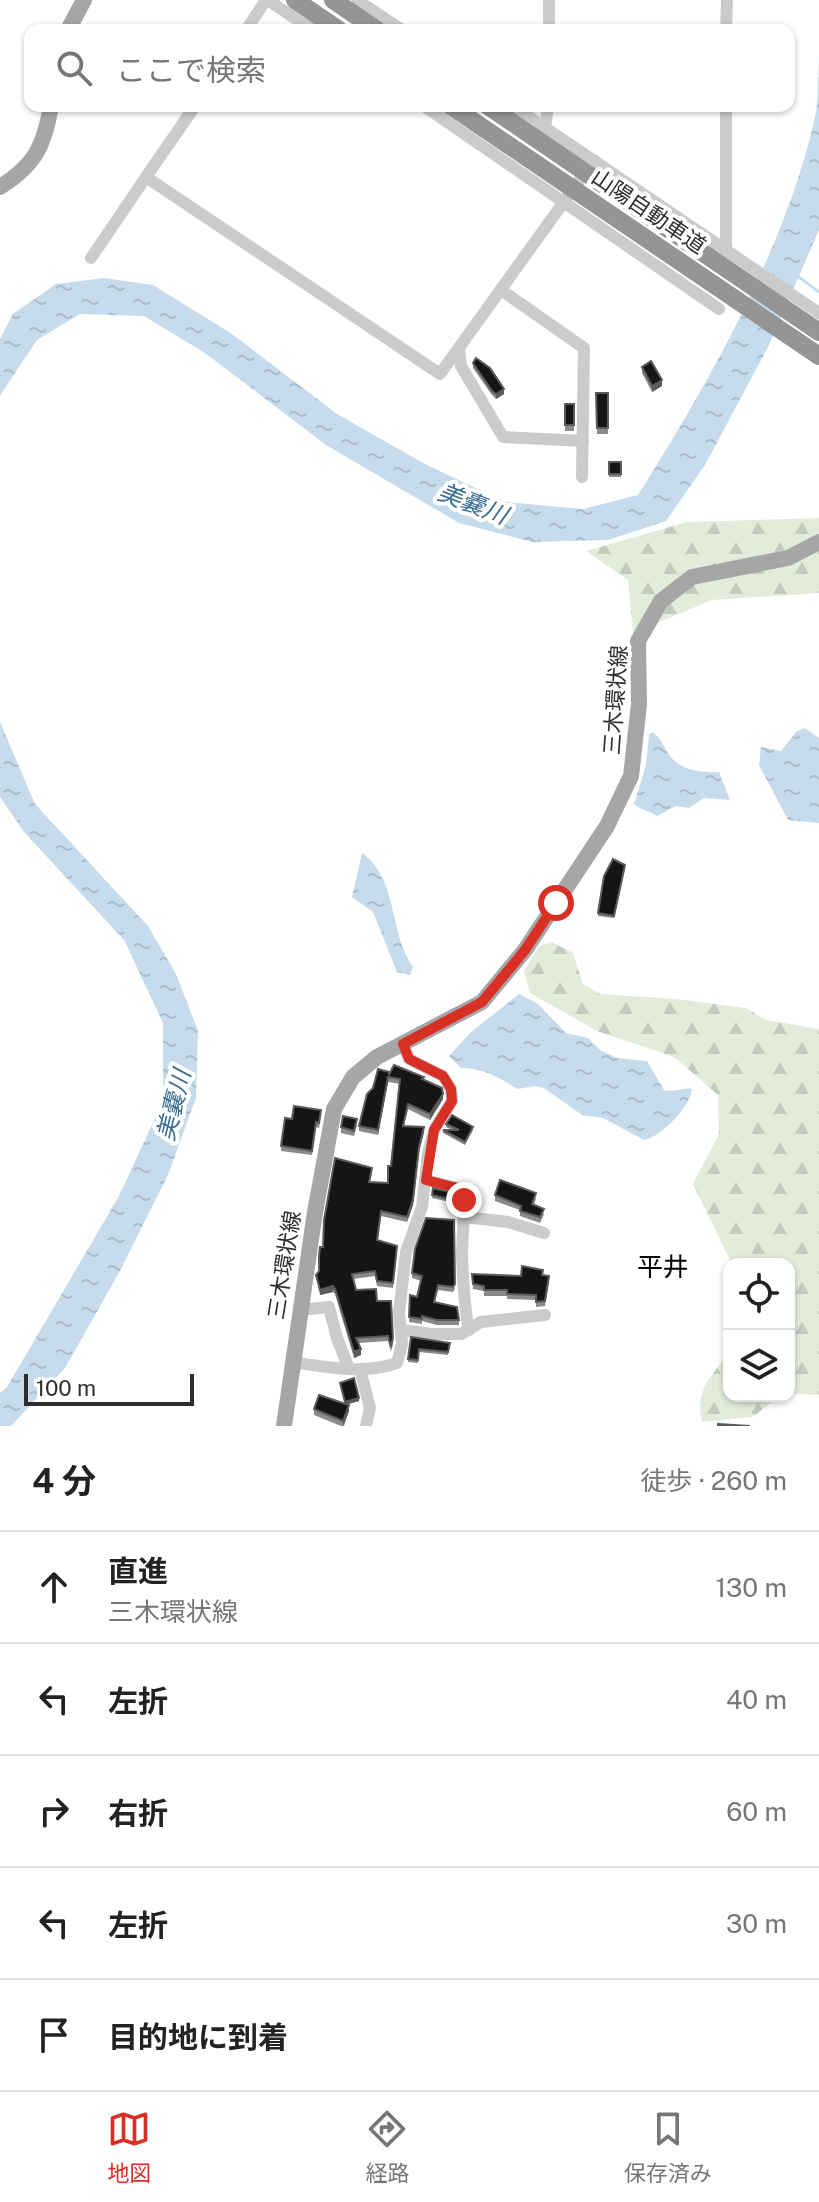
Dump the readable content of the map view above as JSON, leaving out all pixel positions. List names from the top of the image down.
{
  "streets": {
    "highway": ["山陽自動車道"],
    "main road": ["三木環状線"]
  },
  "districts": ["平井"],
  "water": ["美嚢川"],
  "scale_bar": "100 m",
  "page": {
    "search": "ここで検索",
    "scale": "100 m",
    "heading": ["4 分", "徒歩 · 260 m"],
    "list": [
      ["直進", "三木環状線", "130 m"],
      ["左折", "40 m"],
      ["右折", "60 m"],
      ["左折", "30 m"],
      "目的地に到着"
    ],
    "nav": ["地図", "経路", "保存済み"]
  }
}
